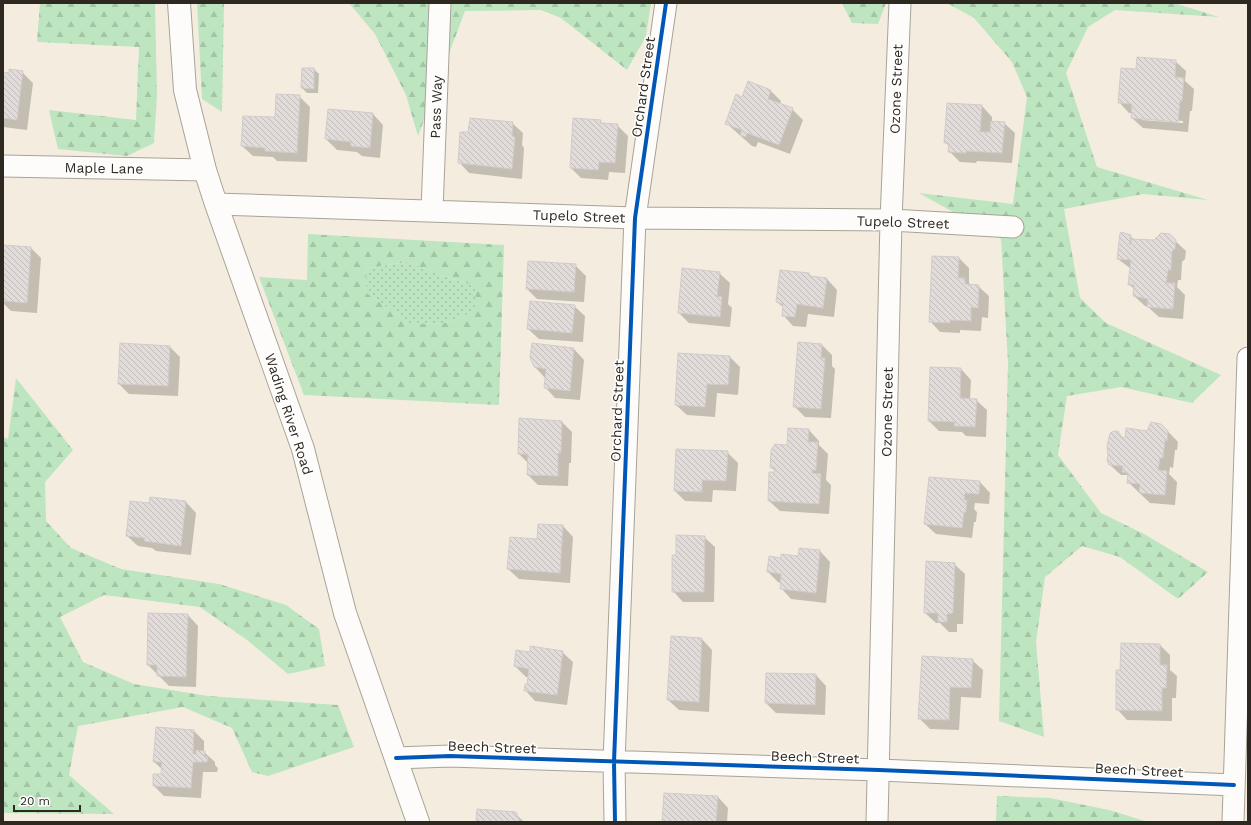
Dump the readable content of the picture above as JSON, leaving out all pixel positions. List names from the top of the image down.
{
  "streets": {
    "main road": ["Wading River Road"],
    "street": [
      "Orchard Street",
      "Ozone Street",
      "Pass Way",
      "Maple Lane",
      "Tupelo Street",
      "Beech Street"
    ]
  },
  "crossings": [
    ["Orchard Street", "Tupelo Street"],
    ["Orchard Street", "Beech Street"],
    ["Ozone Street", "Tupelo Street"],
    ["Ozone Street", "Beech Street"],
    ["Pass Way", "Tupelo Street"],
    ["Maple Lane", "Wading River Road"],
    ["Tupelo Street", "Wading River Road"],
    ["Wading River Road", "Beech Street"]
  ],
  "scale_bar": "20 m"
}
